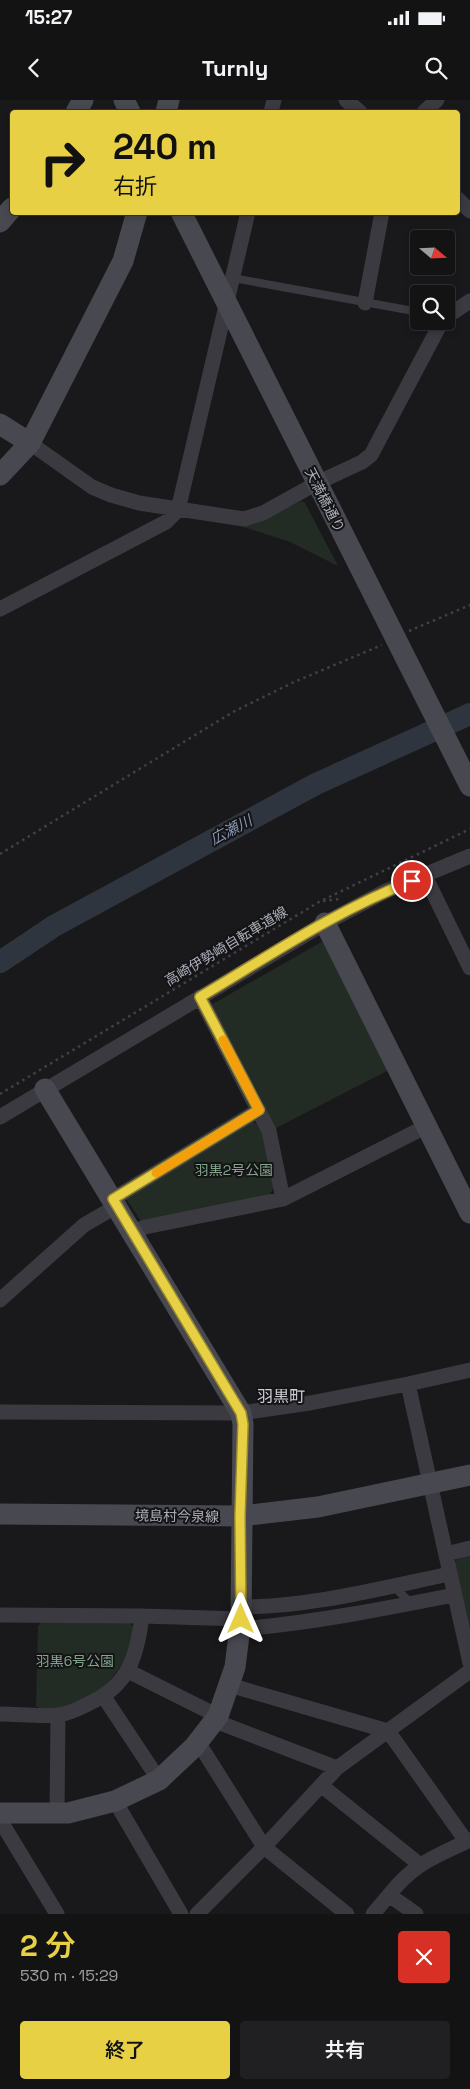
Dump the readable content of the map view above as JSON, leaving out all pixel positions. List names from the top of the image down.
{
  "streets": {
    "street": ["天満橋通り", "境島村今泉線"],
    "path": ["高崎伊勢崎自転車道線"]
  },
  "districts": ["羽黒町"],
  "water": ["広瀬川"],
  "parks": ["羽黒2号公園", "羽黒6号公園"],
  "north": "right",
  "page": {
    "status": "15:27",
    "header": "Turnly",
    "turn": ["240 m", "右折"],
    "heading": ["2 分", "530 m · 15:29"],
    "buttons": ["終了", "共有"]
  }
}
